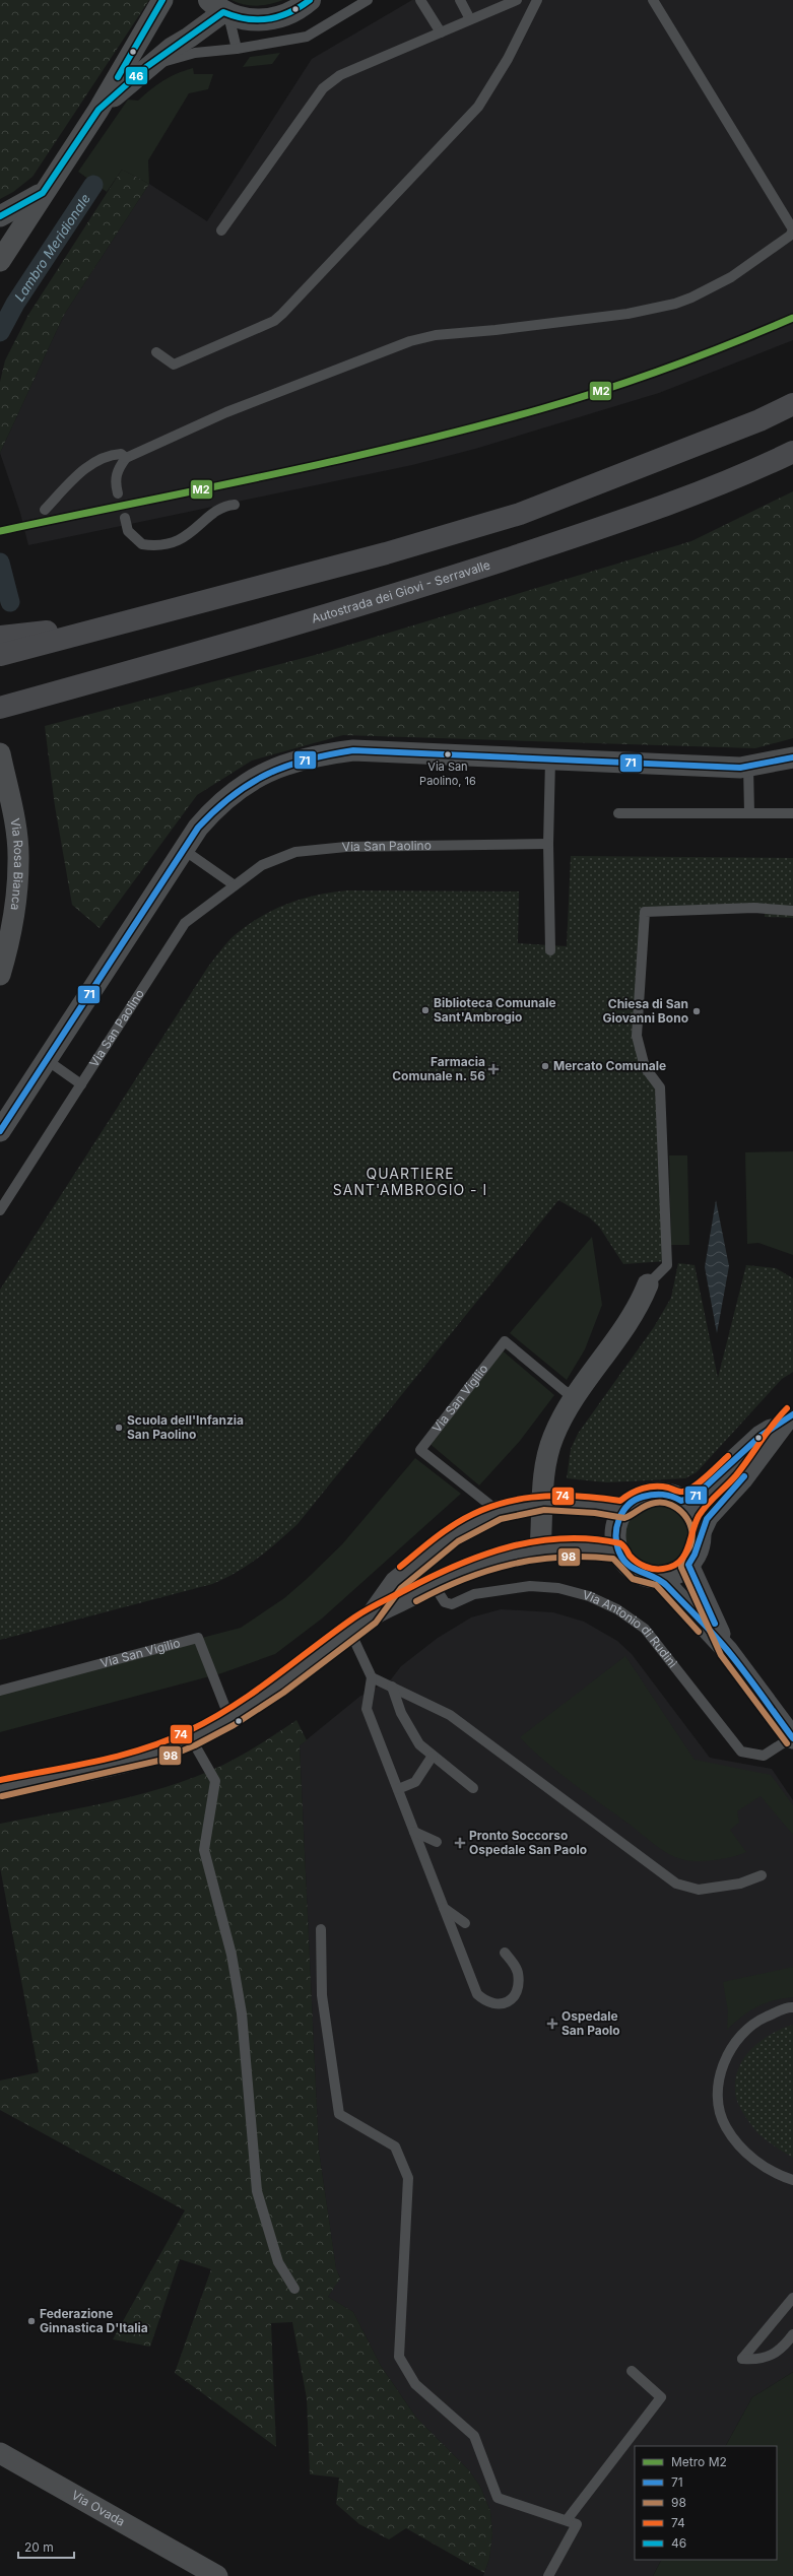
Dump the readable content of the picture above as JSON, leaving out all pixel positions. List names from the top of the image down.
{
  "streets": {
    "highway": ["Autostrada dei Giovi - Serravalle"],
    "street": ["Via Rosa Bianca", "Via Antonio di Rudinì", "Via Ovada"],
    "lane": ["Via San Paolino", "Via San Vigilio"]
  },
  "districts": ["QUARTIERE SANT'AMBROGIO - I"],
  "water": ["Lambro Meridionale"],
  "places": {
    "other": [
      "Via San Paolino, 16",
      "Biblioteca Comunale Sant'Ambrogio",
      "Chiesa di San Giovanni Bono",
      "Mercato Comunale",
      "Scuola dell'Infanzia San Paolino",
      "Federazione Ginnastica D'Italia"
    ],
    "health": ["Farmacia Comunale n. 56", "Pronto Soccorso Ospedale San Paolo", "Ospedale San Paolo"]
  },
  "lines": [
    "transit line 46",
    "metro line M2",
    "transit line 71",
    "transit line 74",
    "transit line 98"
  ],
  "legend": [
    "Metro M2",
    "71",
    "98",
    "74",
    "46"
  ],
  "scale_bar": "20 m"
}
